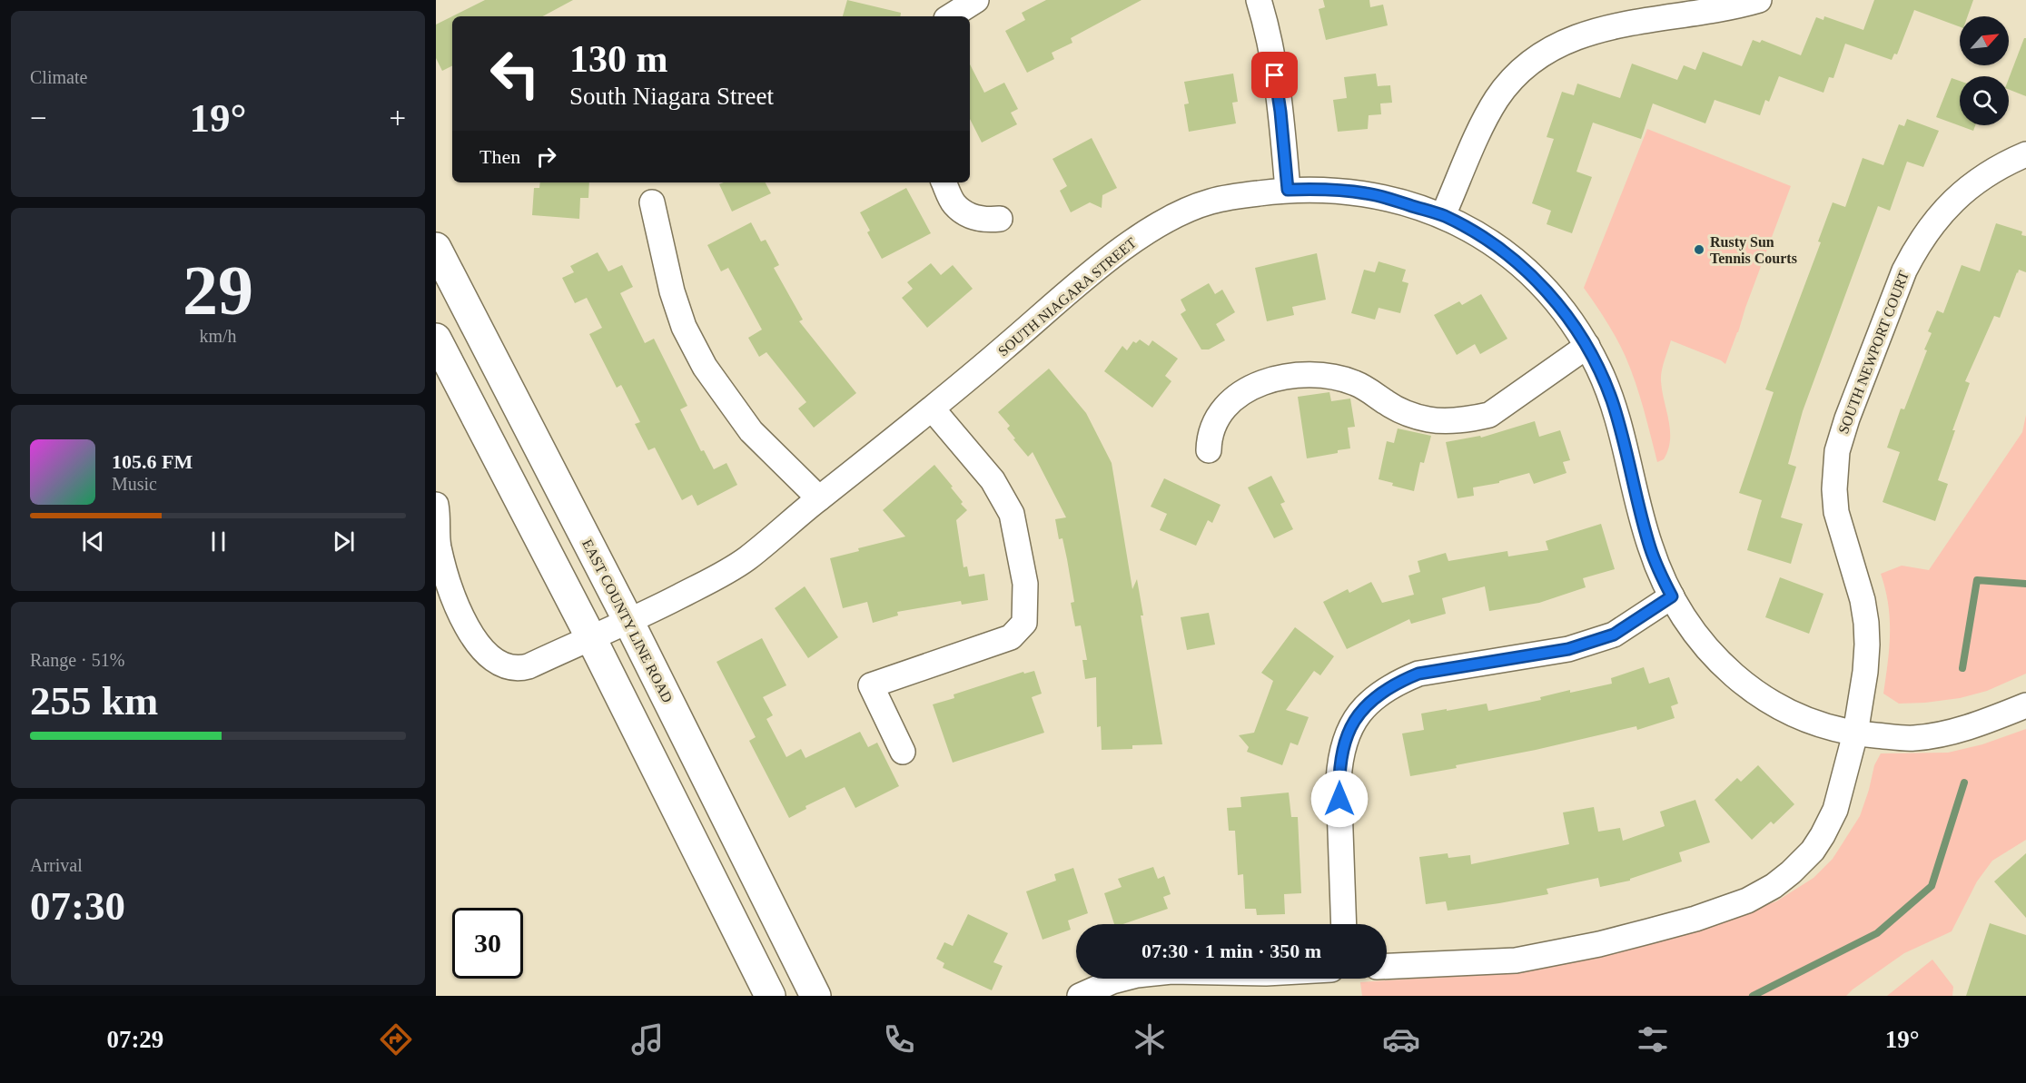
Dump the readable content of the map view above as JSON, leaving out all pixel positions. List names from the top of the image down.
{
  "streets": {
    "main road": ["EAST COUNTY LINE ROAD"],
    "street": ["SOUTH NIAGARA STREET", "SOUTH NEWPORT COURT"]
  },
  "crossings": [
    ["SOUTH NIAGARA STREET", "SOUTH NEWPORT COURT"],
    ["SOUTH NIAGARA STREET", "EAST COUNTY LINE ROAD"]
  ],
  "places": ["Rusty Sun Tennis Courts"],
  "north": "top right",
  "page": {
    "tile": [
      "Climate",
      ["29", "km/h"],
      ["Range · 51%", "255 km"],
      ["Arrival", "07:30"]
    ],
    "turn": ["130 m", "South Niagara Street"],
    "heat": ["−", "19°", "+"],
    "then": "Then",
    "song": ["105.6 FM", "Music"],
    "limit": "30",
    "trip": "07:30 · 1 min · 350 m",
    "tabs": ["07:29", "19°"]
  }
}
